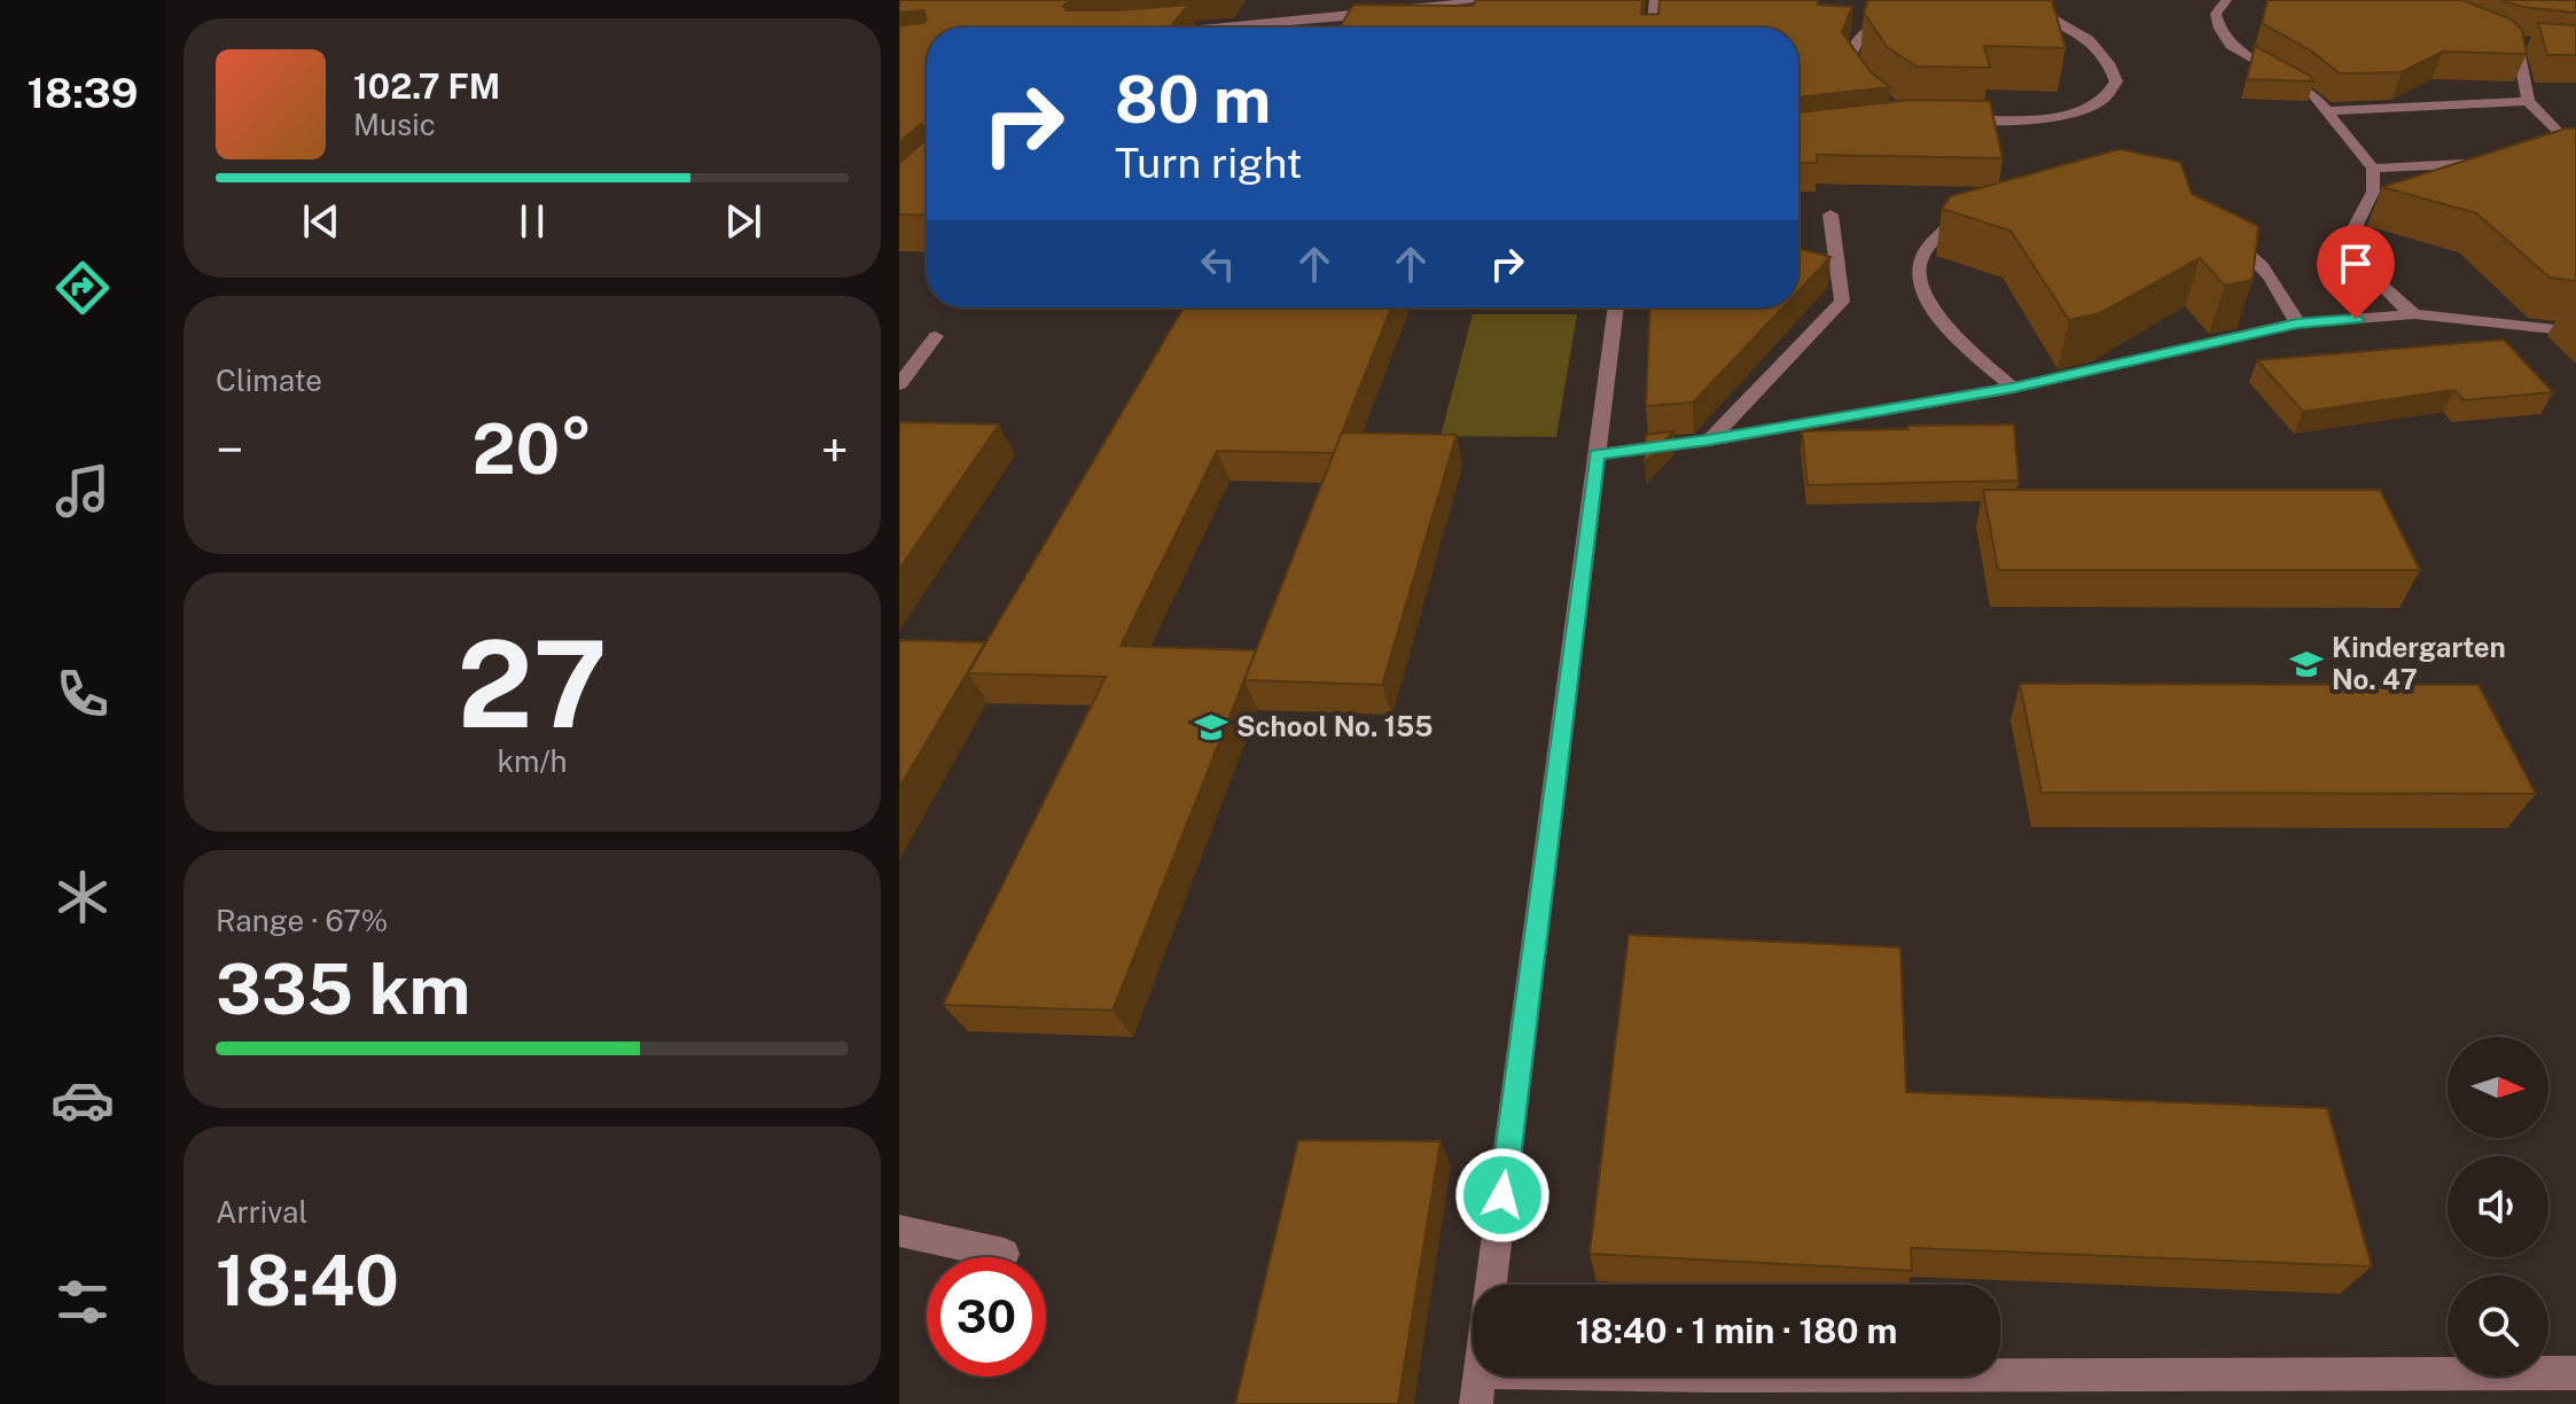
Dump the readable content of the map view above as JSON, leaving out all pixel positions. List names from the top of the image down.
{
  "places": {
    "school or university": ["Kindergarten No. 47", "School No. 155"]
  },
  "north": "right",
  "page": {
    "tabs": "18:39",
    "turn": ["80 m", "Turn right"],
    "song": ["102.7 FM", "Music"],
    "tile": [
      "Climate",
      ["27", "km/h"],
      ["Range · 67%", "335 km"],
      ["Arrival", "18:40"]
    ],
    "heat": ["−", "20°", "+"],
    "limit": "30",
    "trip": "18:40 · 1 min · 180 m"
  }
}
